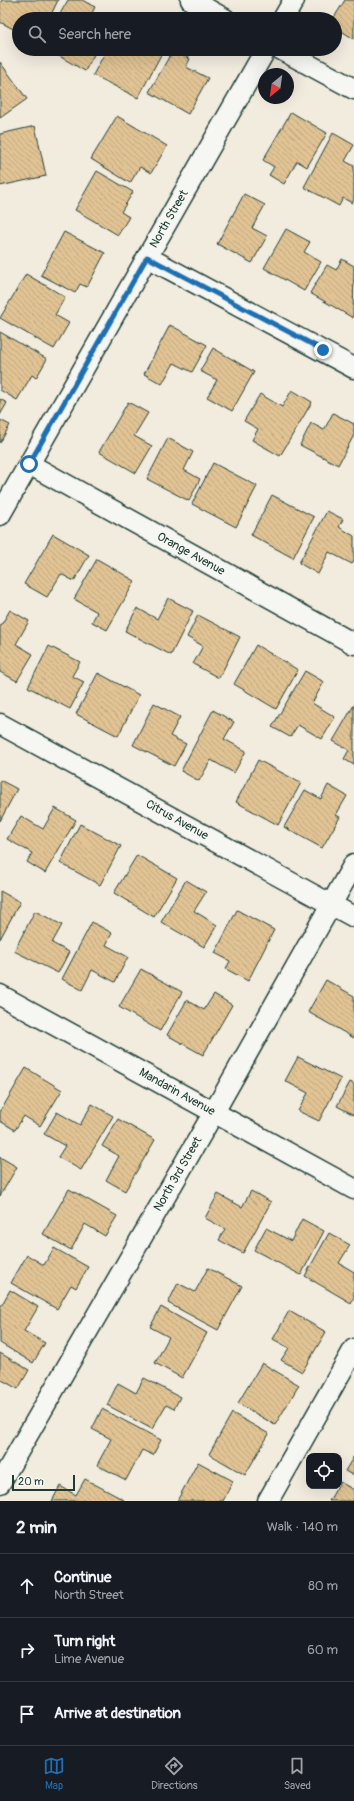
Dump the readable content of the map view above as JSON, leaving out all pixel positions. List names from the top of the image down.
{
  "streets": {
    "street": [
      "North Street",
      "Orange Avenue",
      "Citrus Avenue",
      "Mandarin Avenue",
      "North 3rd Street"
    ]
  },
  "crossings": [
    ["North Street", "Orange Avenue"],
    ["Citrus Avenue", "North 3rd Street"],
    ["Mandarin Avenue", "North 3rd Street"]
  ],
  "scale_bar": "20 m",
  "north": "bottom left",
  "page": {
    "search": "Search here",
    "scale": "20 m",
    "heading": ["2 min", "Walk · 140 m"],
    "list": [
      ["Continue", "North Street", "80 m"],
      ["Turn right", "Lime Avenue", "60 m"],
      "Arrive at destination"
    ],
    "nav": ["Map", "Directions", "Saved"]
  }
}
